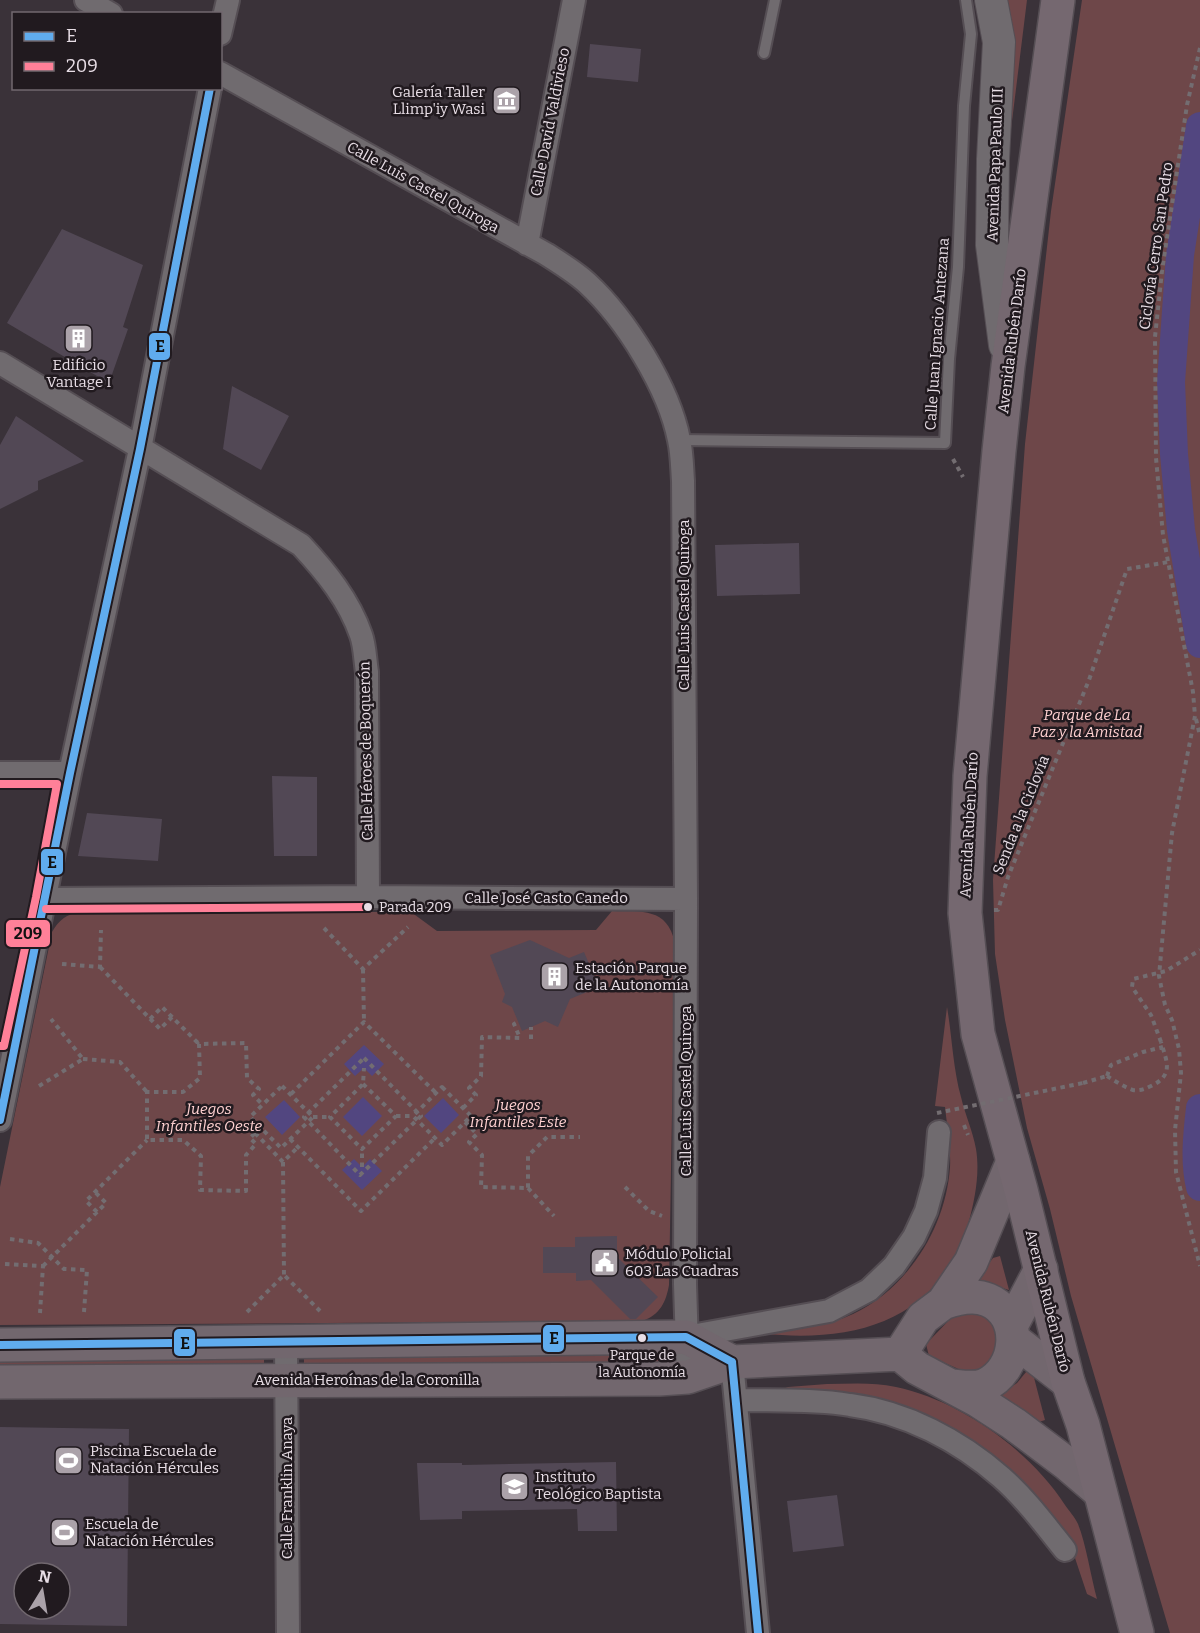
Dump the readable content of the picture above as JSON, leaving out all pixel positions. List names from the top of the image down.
{
  "streets": {
    "highway": ["Avenida Rubén Darío"],
    "main road": ["Avenida Papa Paulo III", "Avenida Heroínas de la Coronilla"],
    "street": [
      "Calle David Valdivieso",
      "Calle Luis Castel Quiroga",
      "Calle Héroes de Boquerón",
      "Calle José Casto Canedo",
      "Calle Franklin Anaya"
    ],
    "lane": ["Calle Juan Ignacio Antezana"],
    "path": ["Ciclovía Cerro San Pedro", "Senda a la Ciclovía"]
  },
  "crossings": [
    ["Calle David Valdivieso", "Calle Luis Castel Quiroga"],
    ["Avenida Papa Paulo III", "Avenida Rubén Darío"],
    ["Calle Luis Castel Quiroga", "Calle Juan Ignacio Antezana"],
    ["Calle Luis Castel Quiroga", "Calle José Casto Canedo"],
    ["Calle Luis Castel Quiroga", "Avenida Heroínas de la Coronilla"],
    ["Ciclovía Cerro San Pedro", "Senda a la Ciclovía"],
    ["Avenida Rubén Darío", "Senda a la Ciclovía"],
    ["Calle Héroes de Boquerón", "Calle José Casto Canedo"],
    ["Avenida Heroínas de la Coronilla", "Calle Franklin Anaya"]
  ],
  "parks": ["Parque de La Paz y la Amistad", "Juegos Infantiles Este", "Juegos Infantiles Oeste"],
  "places": {
    "museum": ["Galería Taller Llimp'iy Wasi"],
    "building": ["Edificio Vantage I", "Estación Parque de la Autonomía"],
    "other": ["Parada 209", "Parque de la Autonomía"],
    "public building": ["Módulo Policial 603 Las Cuadras"],
    "sports": ["Piscina Escuela de Natación Hércules", "Escuela de Natación Hércules"],
    "school or university": ["Instituto Teológico Baptista"]
  },
  "lines": ["transit line E", "transit line 209"],
  "legend": ["E", "209"],
  "north": "top"
}
